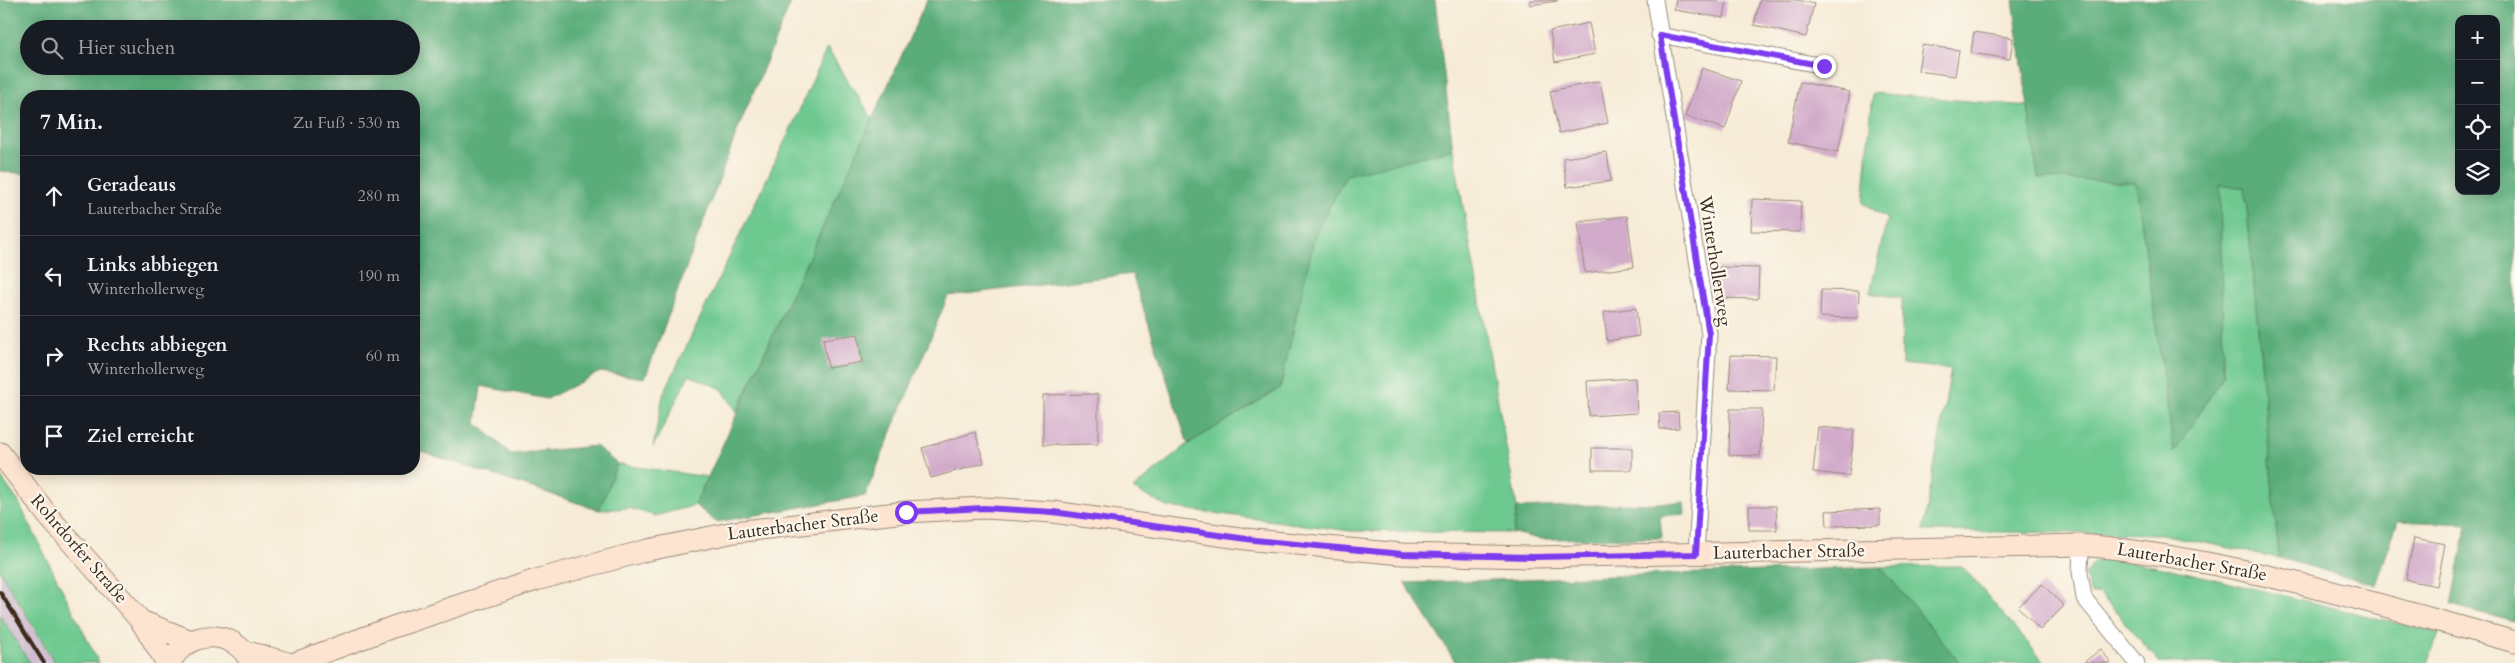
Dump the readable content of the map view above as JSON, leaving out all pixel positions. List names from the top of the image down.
{
  "streets": {
    "street": ["Winterhollerweg", "Lauterbacher Straße", "Rohrdorfer Straße"]
  },
  "crossings": [
    ["Winterhollerweg", "Lauterbacher Straße"]
  ],
  "page": {
    "map_buttons": ["+", "−"],
    "search": "Hier suchen",
    "heading": ["7 Min.", "Zu Fuß · 530 m"],
    "list": [
      ["Geradeaus", "Lauterbacher Straße", "280 m"],
      ["Links abbiegen", "Winterhollerweg", "190 m"],
      ["Rechts abbiegen", "Winterhollerweg", "60 m"],
      "Ziel erreicht"
    ]
  }
}
